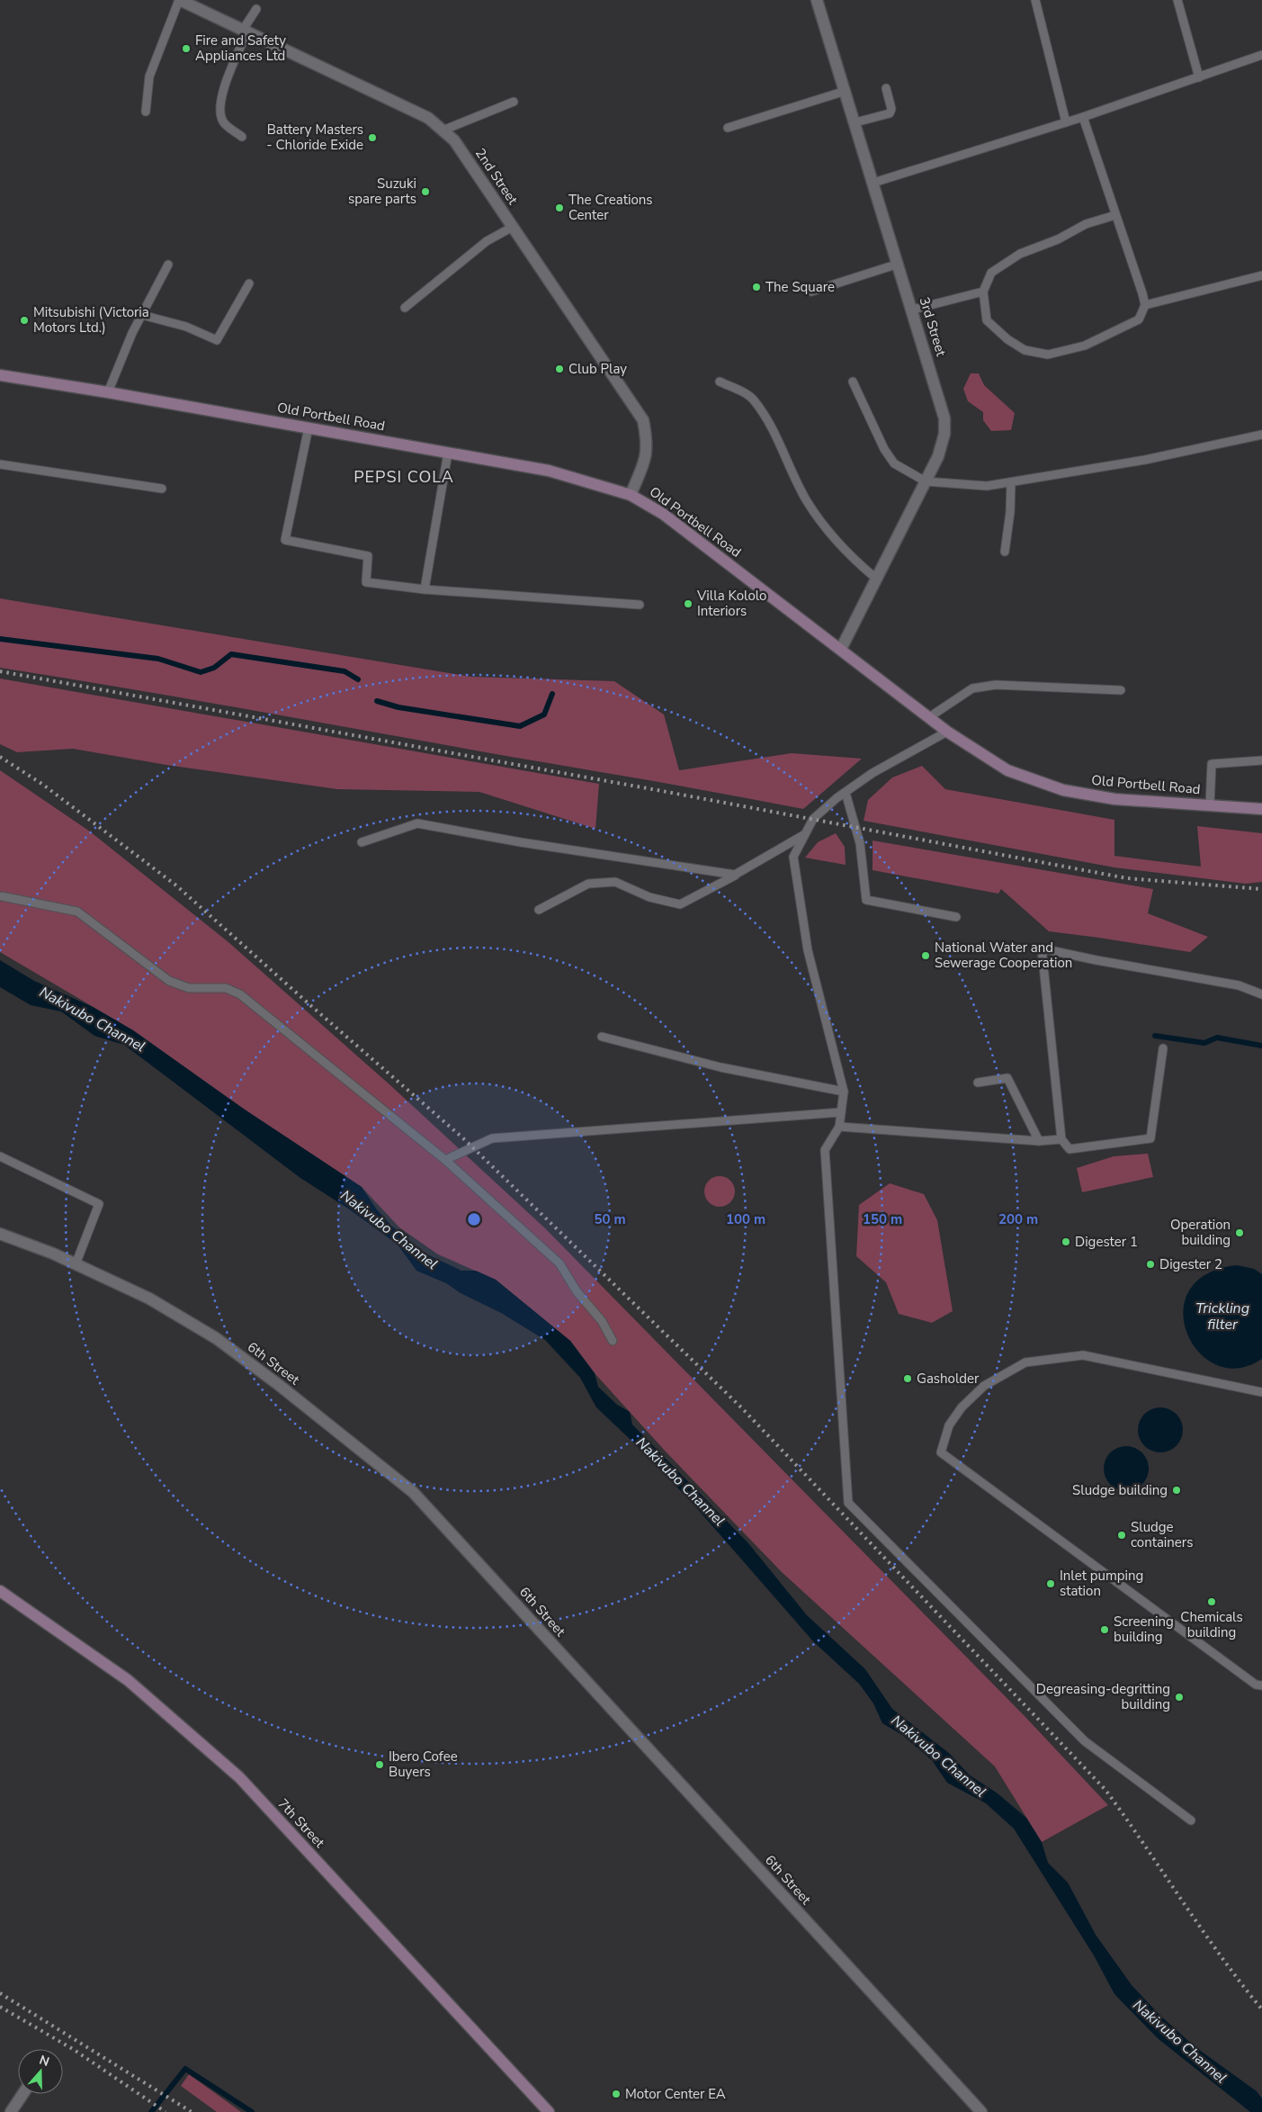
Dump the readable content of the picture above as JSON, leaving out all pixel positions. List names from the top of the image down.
{
  "streets": {
    "main road": ["Old Portbell Road", "7th Street"],
    "street": ["2nd Street", "3rd Street", "6th Street"]
  },
  "crossings": [
    ["2nd Street", "Old Portbell Road"],
    ["3rd Street", "Old Portbell Road"]
  ],
  "districts": ["PEPSI COLA"],
  "water": ["Nakivubo Channel", "Trickling filter"],
  "places": [
    "Fire and Safety Appliances Ltd",
    "Battery Masters - Chloride Exide",
    "Suzuki spare parts",
    "The Creations Center",
    "The Square",
    "Mitsubishi (Victoria Motors Ltd.)",
    "Club Play",
    "Villa Kololo Interiors",
    "National Water and Sewerage Cooperation",
    "Operation building",
    "Digester 1",
    "Digester 2",
    "Gasholder",
    "Sludge building",
    "Sludge containers",
    "Inlet pumping station",
    "Chemicals building",
    "Screening building",
    "Degreasing-degritting building",
    "Ibero Cofee Buyers",
    "Motor Center EA"
  ],
  "north": "top",
  "rings": [
    "50 m",
    "100 m",
    "150 m",
    "200 m"
  ]
}
